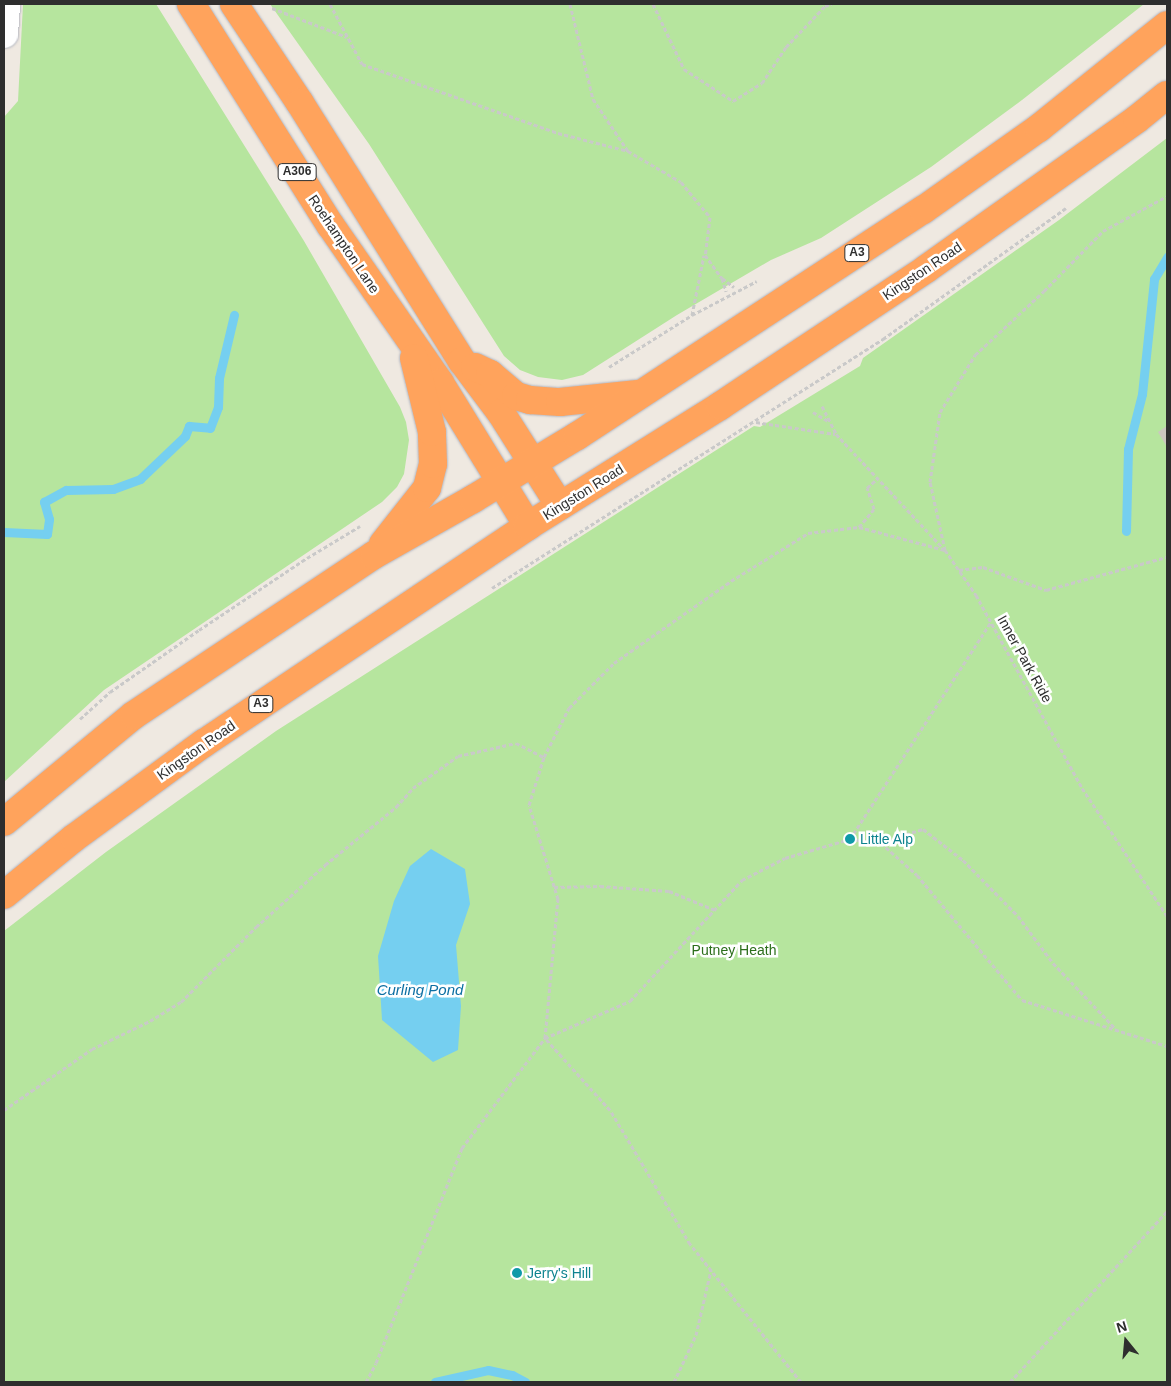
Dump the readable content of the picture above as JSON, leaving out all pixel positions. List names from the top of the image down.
{
  "streets": {
    "highway": [
      "A306",
      "Roehampton Lane",
      "A3",
      "Kingston Road"
    ],
    "path": ["Inner Park Ride"]
  },
  "crossings": [
    ["A306", "Roehampton Lane"],
    ["A306", "A3"],
    ["A306", "Kingston Road"],
    ["Roehampton Lane", "A3"]
  ],
  "water": ["Curling Pond"],
  "parks": ["Putney Heath"],
  "places": ["Little Alp", "Jerry's Hill"],
  "north": "top"
}
